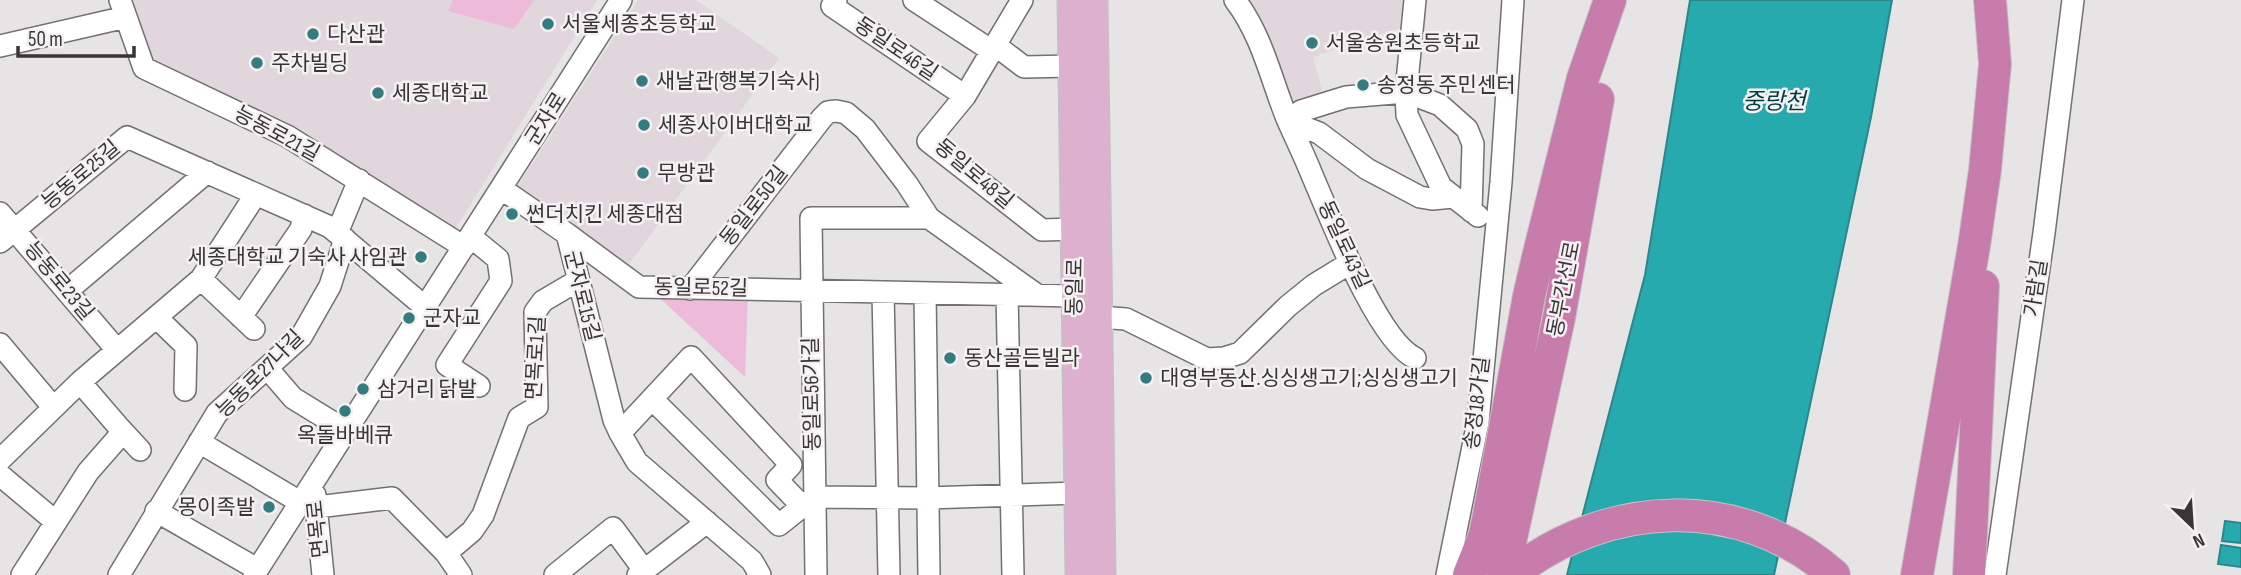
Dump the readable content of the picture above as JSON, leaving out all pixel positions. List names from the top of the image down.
{
  "streets": {
    "highway": ["동부간선로"],
    "main road": ["동일로"],
    "street": [
      "동일로46길",
      "군자로",
      "능동로21길",
      "동일로48길",
      "능동로25길",
      "동일로50길",
      "동일로43길",
      "능동로23길",
      "동일로52길",
      "가람길",
      "군자로15길",
      "면목로1길",
      "능동로27나길",
      "동일로56가길",
      "송정18가길",
      "면목로"
    ]
  },
  "crossings": [
    ["동일로46길", "동일로48길"],
    ["군자로", "능동로21길"],
    ["군자로", "능동로25길"],
    ["군자로", "군자로15길"],
    ["군자로", "능동로27나길"],
    ["군자로", "면목로"],
    ["능동로21길", "능동로27나길"],
    ["동일로48길", "동일로"],
    ["능동로25길", "능동로23길"],
    ["능동로25길", "능동로27나길"],
    ["동일로50길", "동일로52길"],
    ["동일로43길", "동일로"],
    ["동일로", "동일로52길"],
    ["동일로52길", "군자로15길"],
    ["동일로52길", "동일로56가길"],
    ["군자로15길", "면목로1길"]
  ],
  "water": ["중랑천"],
  "places": [
    "서울세종초등학교",
    "다산관",
    "서울송원초등학교",
    "주차빌딩",
    "새날관(행복기숙사)",
    "송정동 주민센터",
    "세종대학교",
    "세종사이버대학교",
    "무방관",
    "썬더치킨 세종대점",
    "세종대학교 기숙사 사임관",
    "군자교",
    "동산골든빌라",
    "대영부동산.싱싱생고기;싱싱생고기",
    "삼거리 닭발",
    "옥돌바베큐",
    "몽이족발"
  ],
  "scale_bar": "50 m",
  "north": "bottom right"
}
